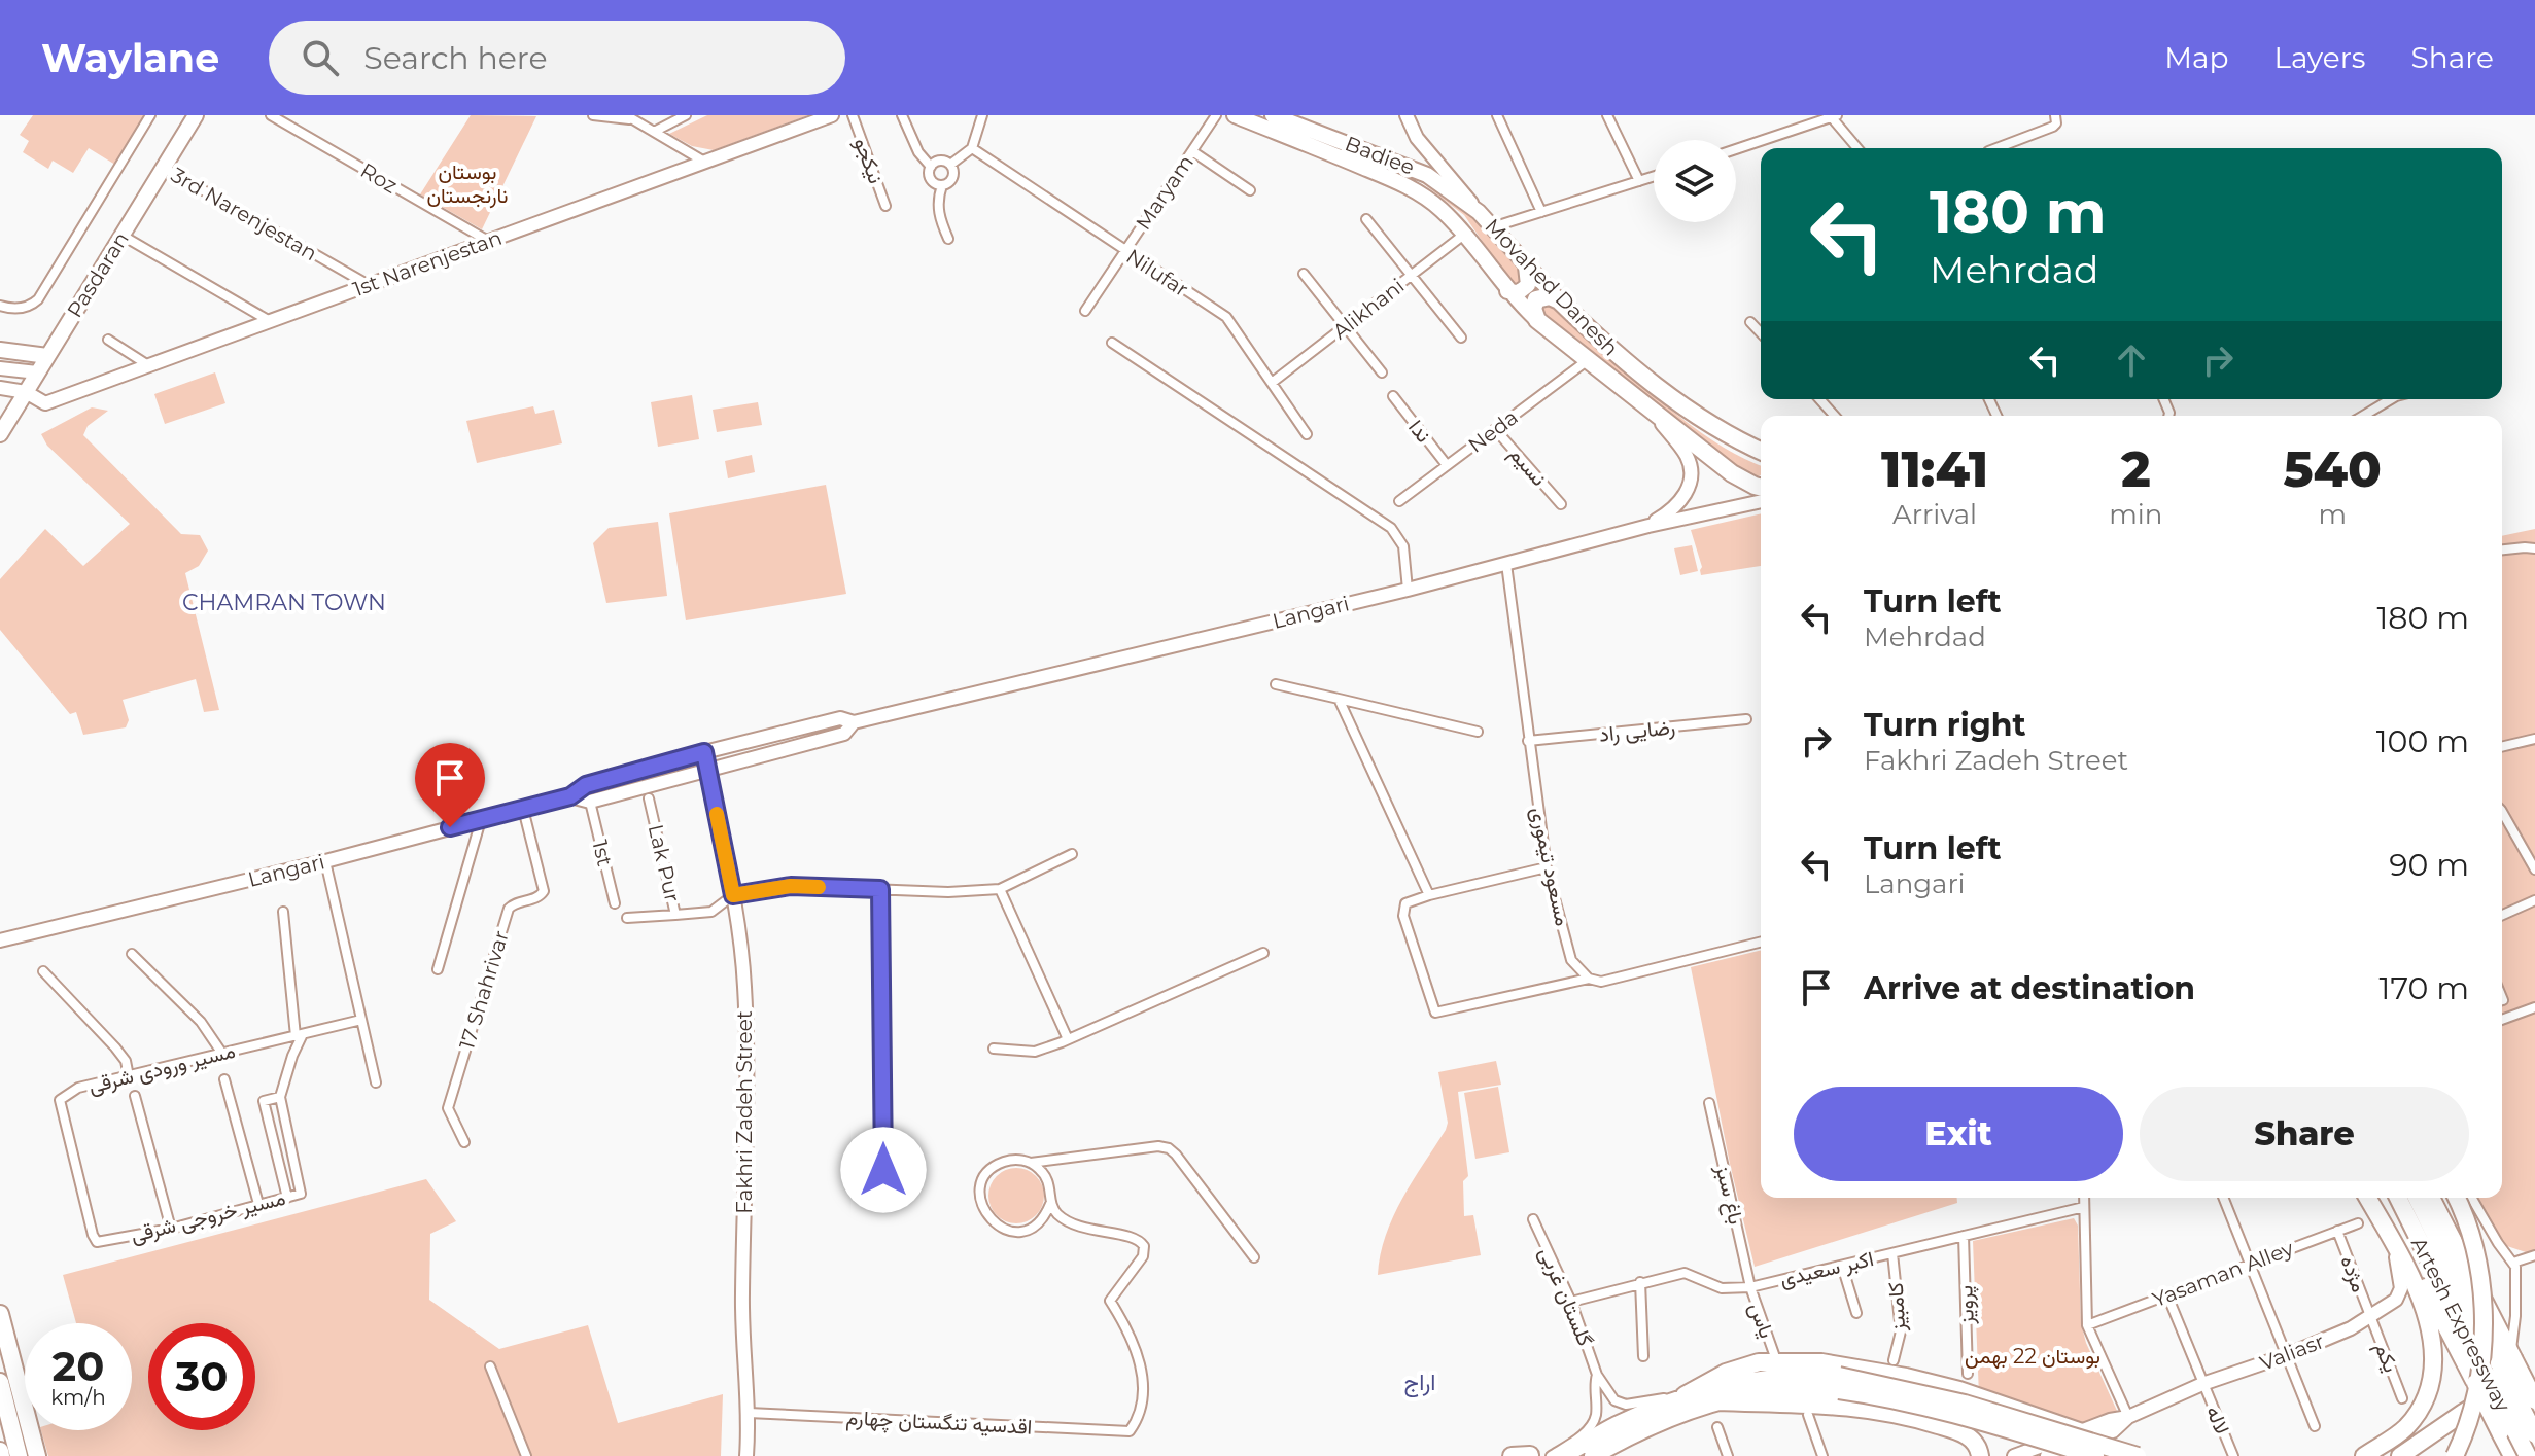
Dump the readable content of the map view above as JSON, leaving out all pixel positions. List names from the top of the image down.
{
  "streets": {
    "highway": ["Movahed Danesh", "Artesh Expressway"],
    "main road": [
      "Badiee",
      "1st Narenjestan",
      "Pasdaran",
      "Langari",
      "Fakhri Zadeh Street",
      "Valiasr"
    ],
    "street": [
      "نیکجو",
      "Roz",
      "Maryam",
      "3rd Narenjestan",
      "Nilufar",
      "Alikhani",
      "ندا",
      "Neda",
      "نسیم",
      "رضایی راد",
      "1st",
      "Lak Pur",
      "مسعود تیموری",
      "17 Shahrivar",
      "مسیر ورودی شرقی",
      "باغ سبز",
      "مسیر خروجی شرقی",
      "اکبر سعیدی",
      "Yasaman Alley",
      "مژده",
      "گلستان غربی",
      "پرویز",
      "کامبیز",
      "یاس",
      "یکم",
      "لاله",
      "اقدسیه تنگستان چهارم"
    ]
  },
  "crossings": [
    ["Badiee", "Movahed Danesh"],
    ["Roz", "1st Narenjestan"],
    ["Maryam", "Nilufar"],
    ["3rd Narenjestan", "1st Narenjestan"],
    ["3rd Narenjestan", "Pasdaran"],
    ["1st Narenjestan", "Pasdaran"],
    ["Nilufar", "Alikhani"],
    ["Movahed Danesh", "Alikhani"],
    ["Movahed Danesh", "Neda"],
    ["ندا", "Neda"],
    ["Neda", "نسیم"],
    ["Langari", "1st"],
    ["Langari", "مسعود تیموری"],
    ["Langari", "17 Shahrivar"],
    ["Langari", "Fakhri Zadeh Street"],
    ["رضایی راد", "مسعود تیموری"],
    ["Lak Pur", "Fakhri Zadeh Street"],
    ["مسیر ورودی شرقی", "مسیر خروجی شرقی"],
    ["Fakhri Zadeh Street", "اقدسیه تنگستان چهارم"],
    ["باغ سبز", "اکبر سعیدی"],
    ["باغ سبز", "یاس"],
    ["اکبر سعیدی", "گلستان غربی"],
    ["اکبر سعیدی", "پرویز"],
    ["اکبر سعیدی", "کامبیز"],
    ["اکبر سعیدی", "یاس"],
    ["Yasaman Alley", "مژده"],
    ["Yasaman Alley", "لاله"],
    ["مژده", "Valiasr"],
    ["مژده", "یکم"],
    ["Valiasr", "یکم"],
    ["Valiasr", "لاله"]
  ],
  "districts": ["CHAMRAN TOWN", "اراج"],
  "parks": ["بوستان نارنجستان", "بوستان 22 بهمن"],
  "page": {
    "header": "Waylane",
    "search": "Search here",
    "nav": ["Map", "Layers", "Share"],
    "turn": ["180 m", "Mehrdad"],
    "eta": [
      "11:41",
      "Arrival",
      "2",
      "min",
      "540",
      "m"
    ],
    "list": [
      {
        "name": "Turn left",
        "note": "Mehrdad",
        "value": "180 m"
      },
      {
        "name": "Turn right",
        "note": "Fakhri Zadeh Street",
        "value": "100 m"
      },
      {
        "name": "Turn left",
        "note": "Langari",
        "value": "90 m"
      },
      {
        "name": "Arrive at destination",
        "value": "170 m"
      }
    ],
    "buttons": ["Exit", "Share"],
    "speed": "20 km/h",
    "limit": "30"
  }
}
